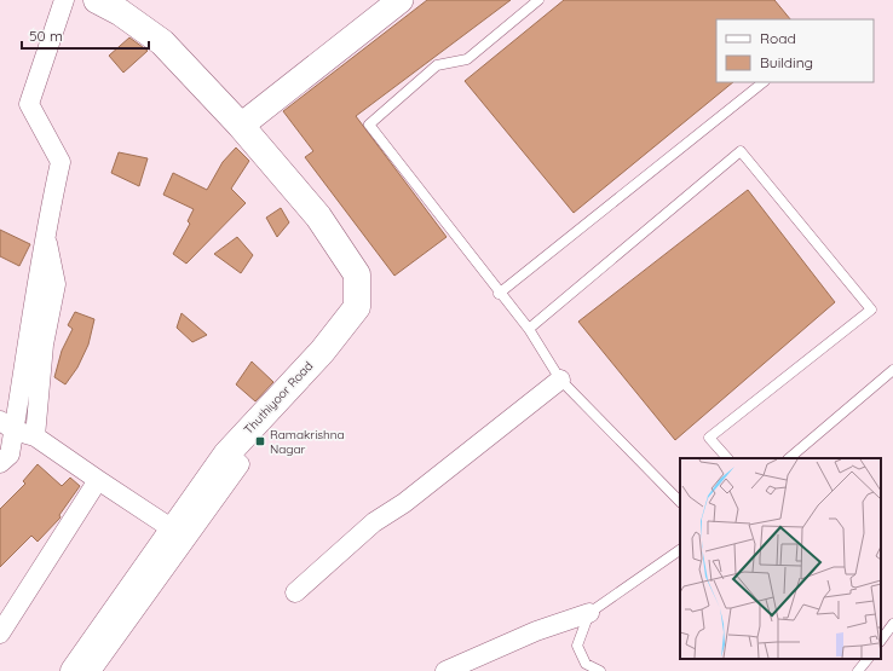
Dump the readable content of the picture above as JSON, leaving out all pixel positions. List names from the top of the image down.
{
  "streets": {
    "main road": ["Thuthiyoor Road"]
  },
  "places": {
    "transit": ["Ramakrishna Nagar"]
  },
  "legend": ["Road", "Building"],
  "scale_bar": "50 m"
}
